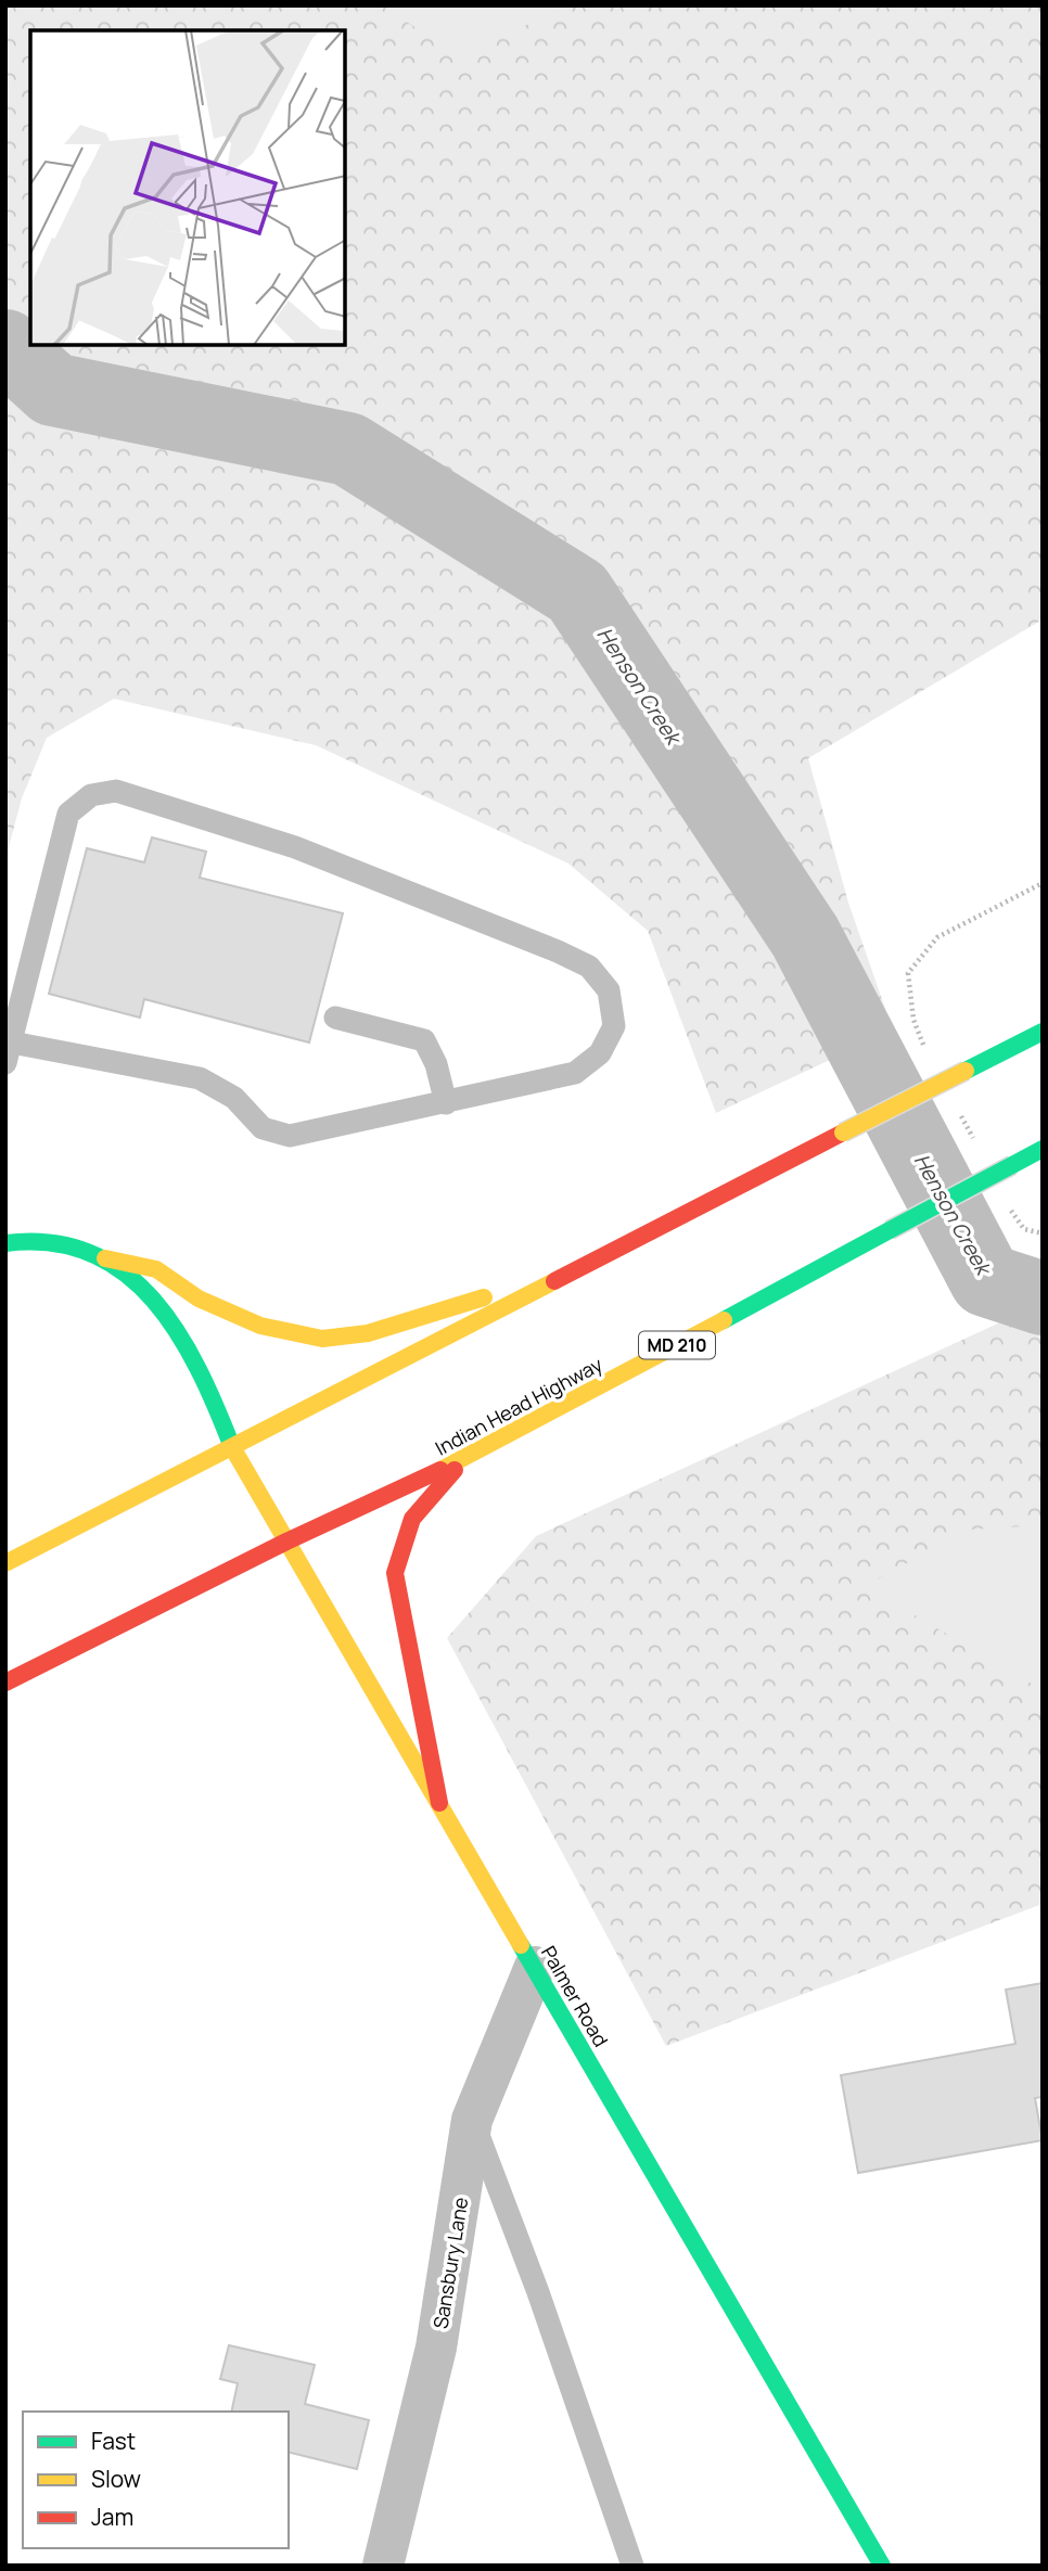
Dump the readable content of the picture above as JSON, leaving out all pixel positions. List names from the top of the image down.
{
  "streets": {
    "main road": ["MD 210", "Indian Head Highway", "Palmer Road"],
    "street": ["Sansbury Lane"]
  },
  "crossings": [
    ["Indian Head Highway", "Palmer Road"],
    ["Palmer Road", "Sansbury Lane"]
  ],
  "water": ["Henson Creek"],
  "legend": ["Fast", "Slow", "Jam"]
}
